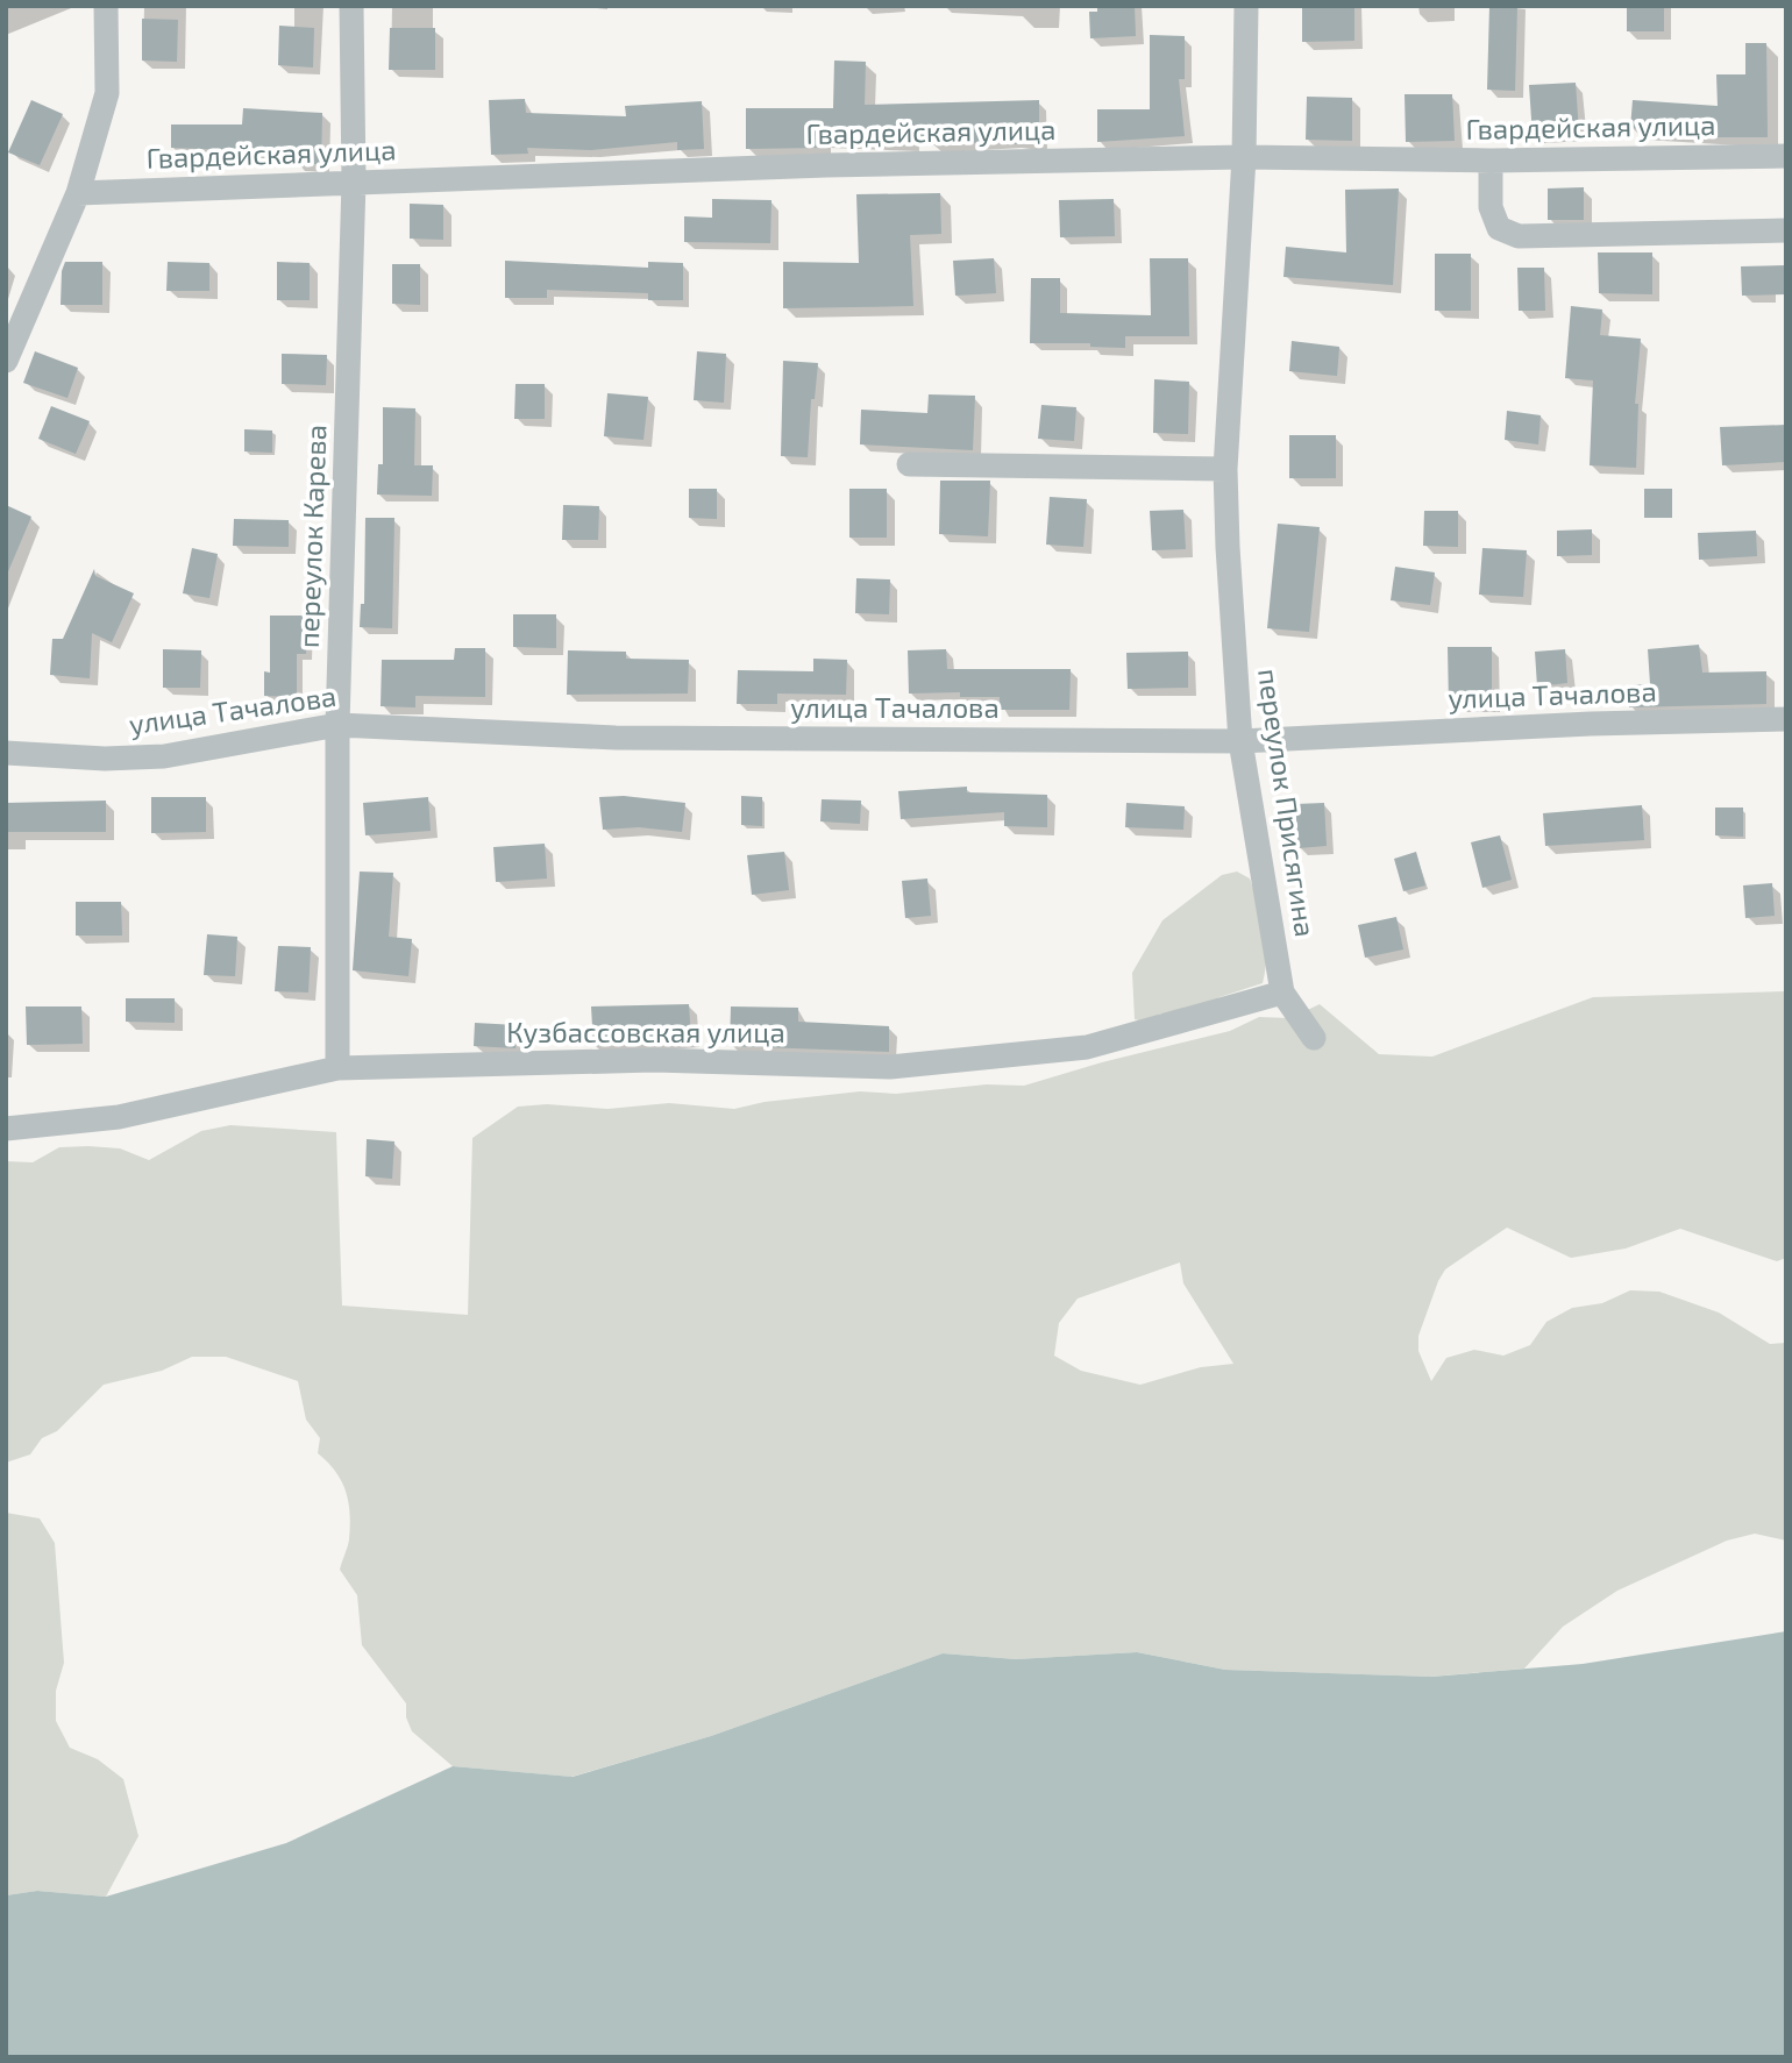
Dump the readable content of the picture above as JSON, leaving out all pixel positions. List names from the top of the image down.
{
  "streets": {
    "street": [
      "Гвардейская улица",
      "переулок Карева",
      "улица Тачалова",
      "переулок Присягина",
      "Кузбассовская улица"
    ]
  },
  "crossings": [
    ["Гвардейская улица", "переулок Карева"],
    ["Гвардейская улица", "переулок Присягина"],
    ["переулок Карева", "улица Тачалова"],
    ["переулок Карева", "Кузбассовская улица"],
    ["улица Тачалова", "переулок Присягина"],
    ["переулок Присягина", "Кузбассовская улица"]
  ]
}
